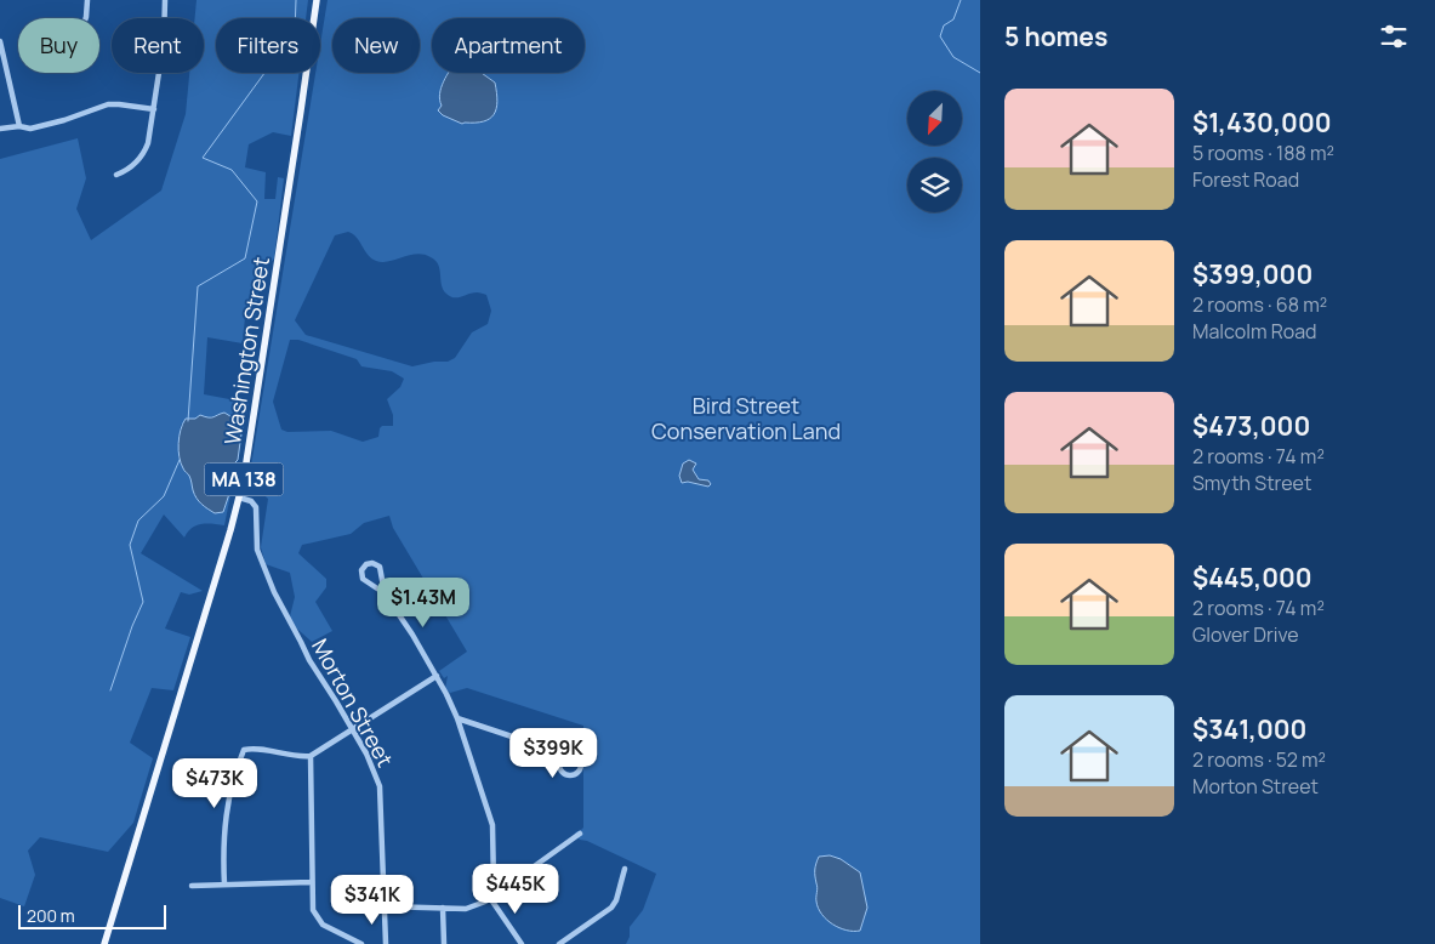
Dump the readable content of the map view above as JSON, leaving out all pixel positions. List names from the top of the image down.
{
  "streets": {
    "main road": ["Washington Street", "MA 138"],
    "street": ["Morton Street"]
  },
  "crossings": [
    ["Washington Street", "Morton Street"]
  ],
  "parks": ["Bird Street Conservation Land"],
  "scale_bar": "200 m",
  "north": "bottom left",
  "page": {
    "heading": "5 homes",
    "chip": [
      "Buy",
      "Rent",
      "Filters",
      "New",
      "Apartment"
    ],
    "list": [
      {
        "name": "$1,430,000",
        "note": "5 rooms · 188 m² · Forest Road"
      },
      {
        "name": "$399,000",
        "note": "2 rooms · 68 m² · Malcolm Road"
      },
      {
        "name": "$473,000",
        "note": "2 rooms · 74 m² · Smyth Street"
      },
      {
        "name": "$445,000",
        "note": "2 rooms · 74 m² · Glover Drive"
      },
      {
        "name": "$341,000",
        "note": "2 rooms · 52 m² · Morton Street"
      }
    ],
    "price": [
      "$1.43M",
      "$399K",
      "$473K",
      "$445K",
      "$341K"
    ],
    "scale": "200 m"
  }
}
